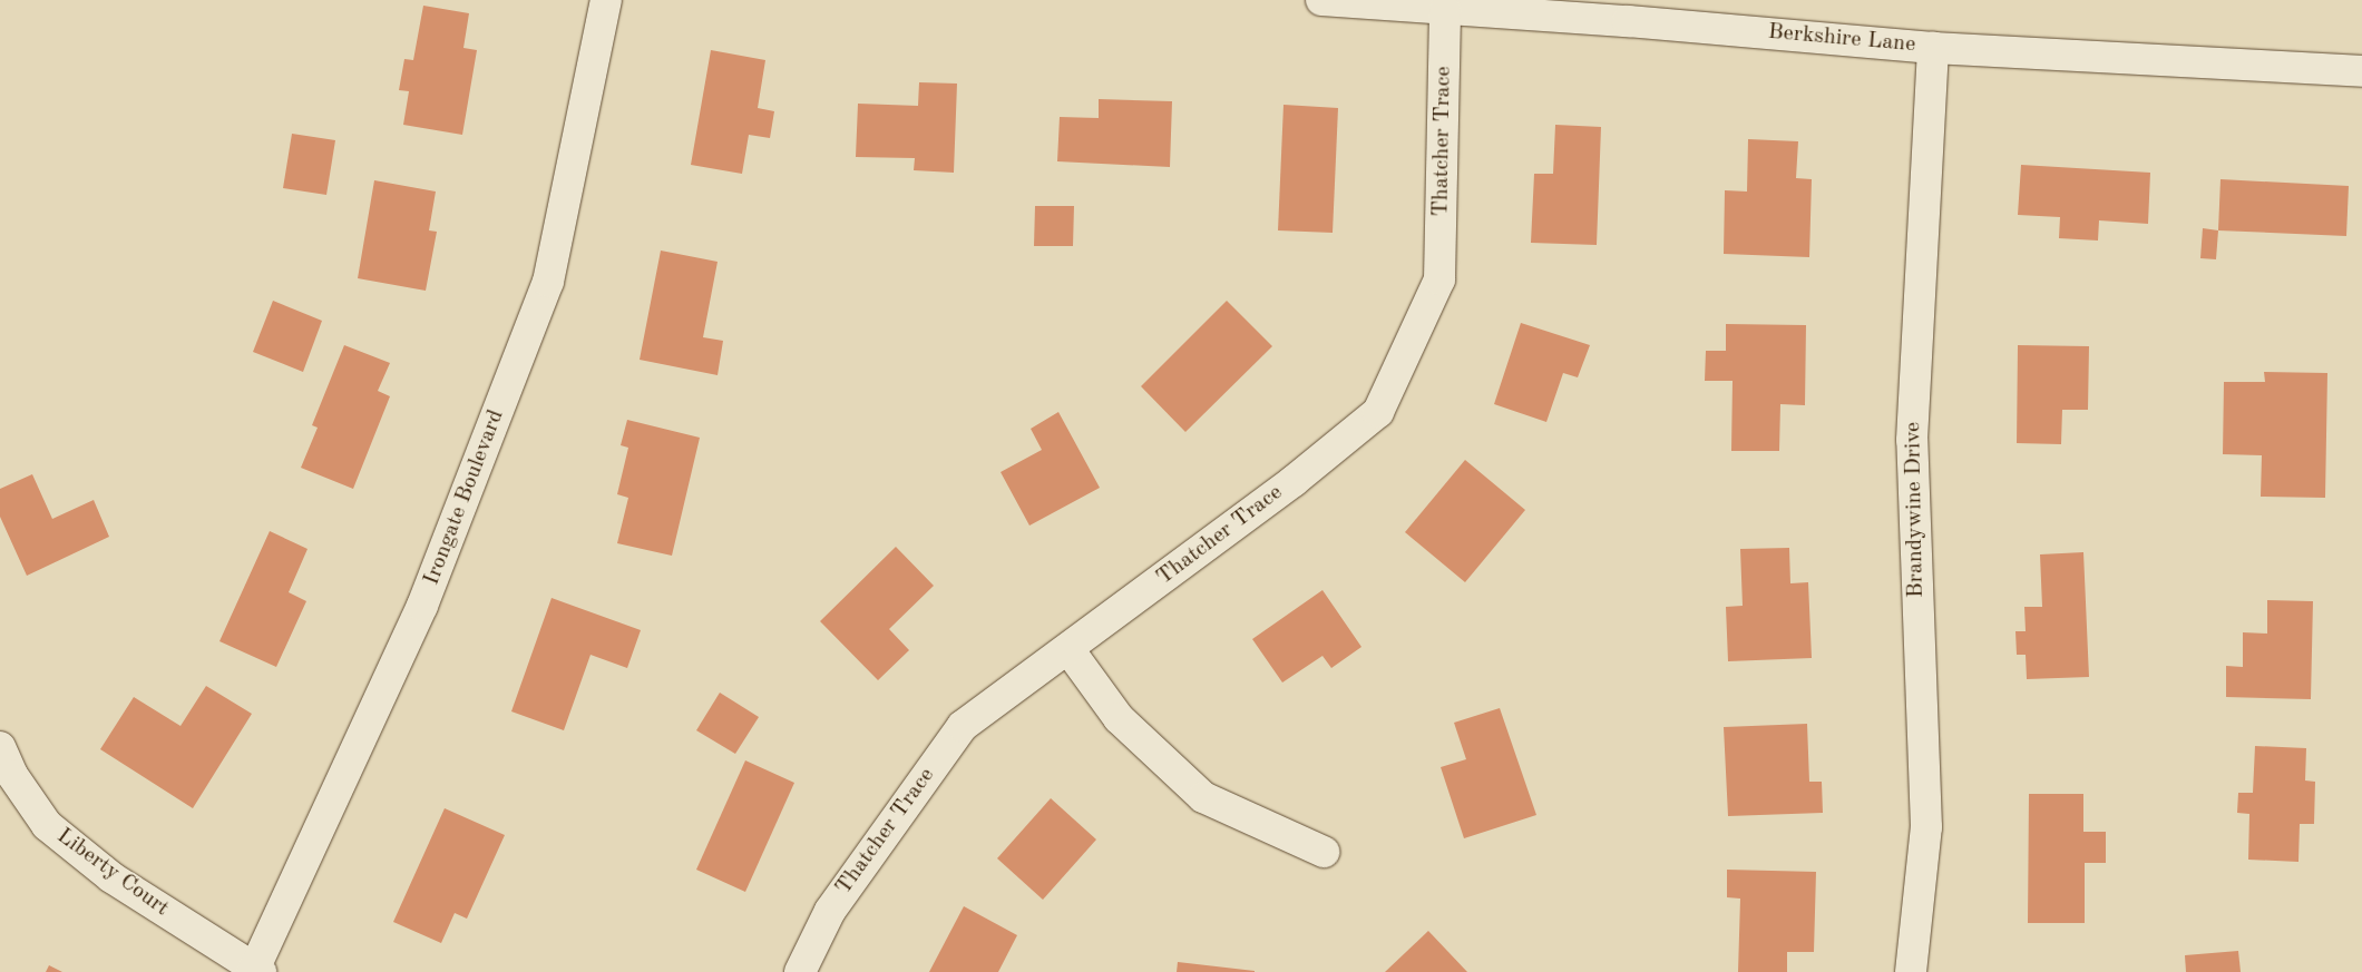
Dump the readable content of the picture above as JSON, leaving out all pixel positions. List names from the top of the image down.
{
  "streets": {
    "street": [
      "Berkshire Lane",
      "Thatcher Trace",
      "Irongate Boulevard",
      "Brandywine Drive",
      "Liberty Court"
    ]
  },
  "crossings": [
    ["Berkshire Lane", "Thatcher Trace"],
    ["Berkshire Lane", "Brandywine Drive"],
    ["Irongate Boulevard", "Liberty Court"]
  ]
}
